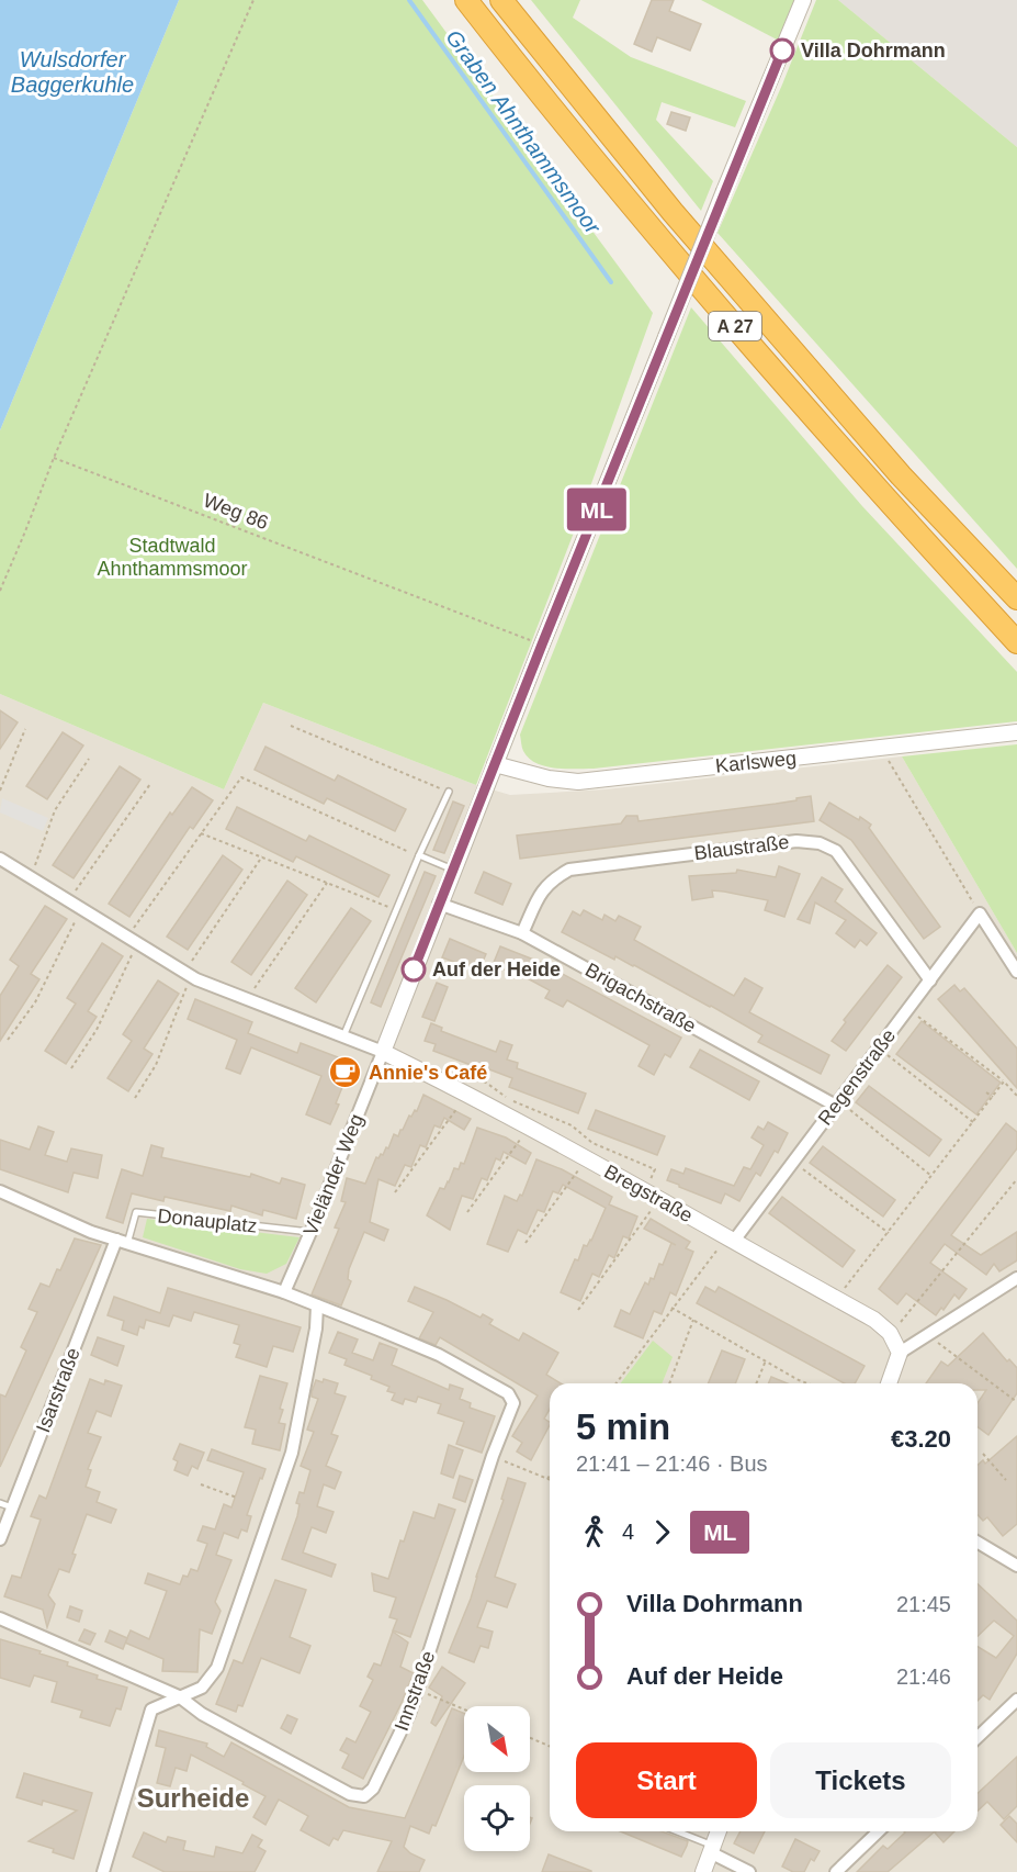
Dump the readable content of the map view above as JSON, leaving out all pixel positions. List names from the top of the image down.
{
  "streets": {
    "highway": ["A 27"],
    "street": [
      "Karlsweg",
      "Blaustraße",
      "Brigachstraße",
      "Regenstraße",
      "Vieländer Weg",
      "Bregstraße",
      "Donauplatz",
      "Isarstraße",
      "Innstraße"
    ],
    "path": ["Weg 86"]
  },
  "crossings": [
    ["Weg 86", "Vieländer Weg"],
    ["Karlsweg", "Vieländer Weg"],
    ["Blaustraße", "Brigachstraße"],
    ["Blaustraße", "Regenstraße"],
    ["Brigachstraße", "Regenstraße"],
    ["Brigachstraße", "Vieländer Weg"],
    ["Regenstraße", "Bregstraße"],
    ["Vieländer Weg", "Bregstraße"],
    ["Vieländer Weg", "Donauplatz"],
    ["Donauplatz", "Isarstraße"]
  ],
  "districts": ["Surheide"],
  "water": ["Wulsdorfer Baggerkuhle", "Graben Ahnthammsmoor"],
  "parks": ["Stadtwald Ahnthammsmoor"],
  "places": {
    "other": ["Villa Dohrmann", "Auf der Heide"],
    "cafe": ["Annie's Café"]
  },
  "lines": ["bus line ML"],
  "north": "bottom right",
  "page": {
    "on_map": "ML",
    "heading": ["5 min", "21:41 – 21:46 · Bus", "€3.20"],
    "legs": ["4", "ML"],
    "list": [
      {
        "name": "Villa Dohrmann",
        "value": "21:45"
      },
      {
        "name": "Auf der Heide",
        "value": "21:46"
      }
    ],
    "buttons": ["Start", "Tickets"]
  }
}
